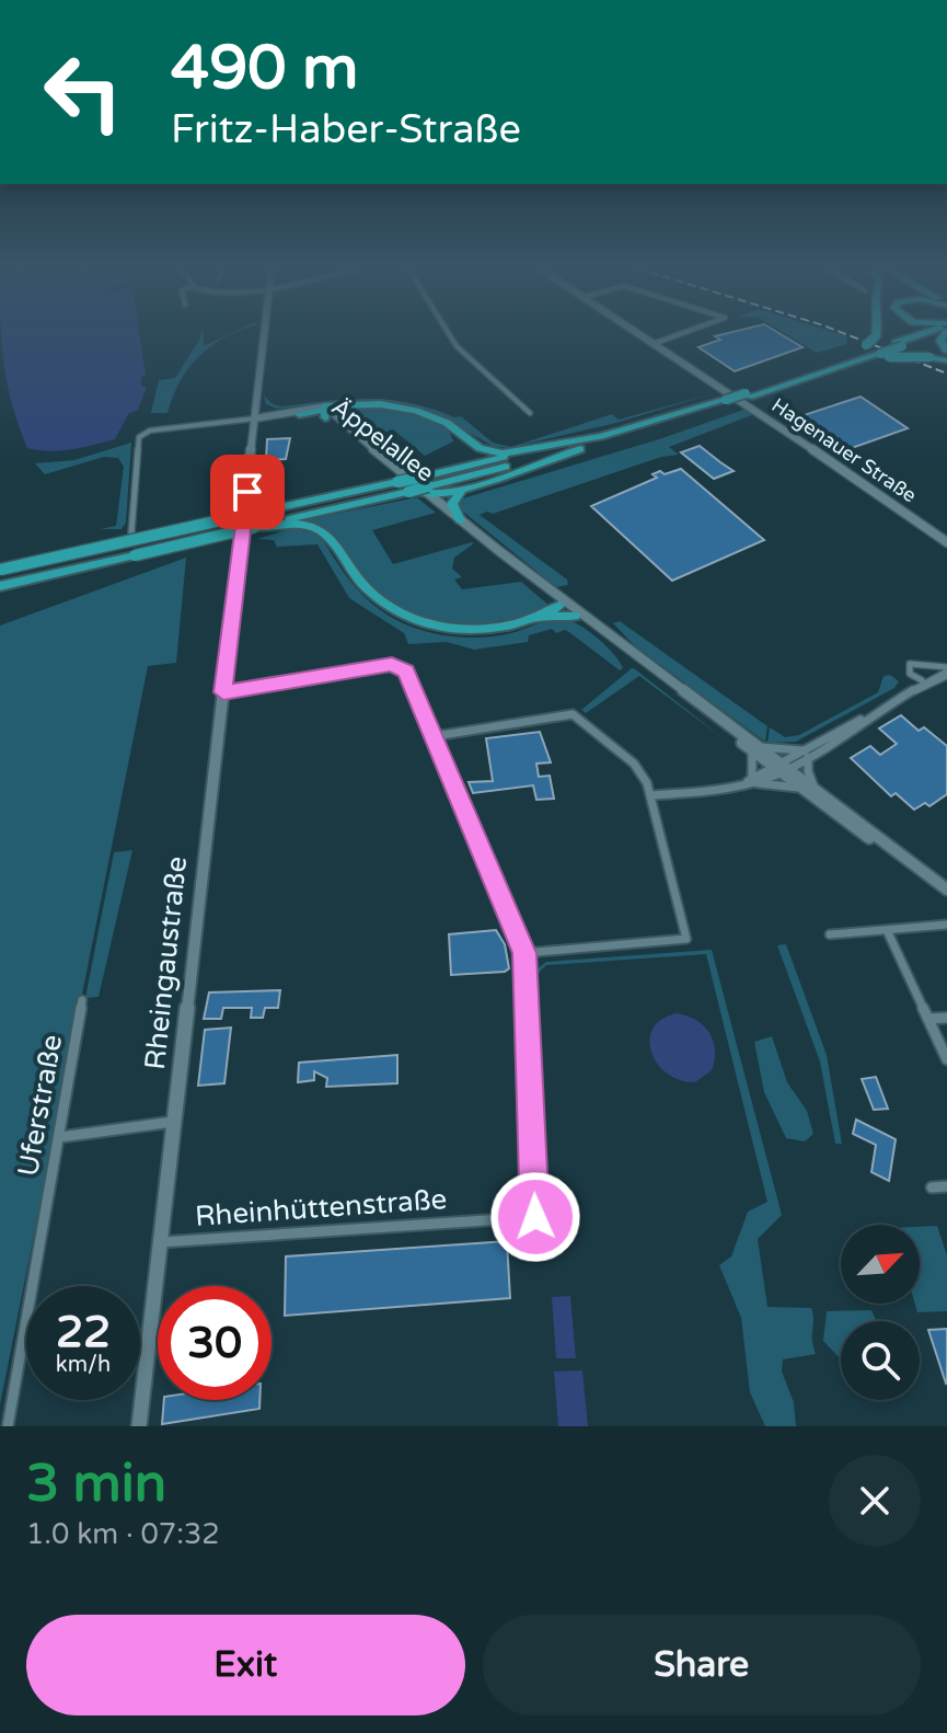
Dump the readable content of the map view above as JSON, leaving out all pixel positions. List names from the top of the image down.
{
  "streets": {
    "main road": ["Äppelallee", "Hagenauer Straße", "Rheingaustraße"],
    "street": ["Uferstraße", "Rheinhüttenstraße"]
  },
  "crossings": [
    ["Äppelallee", "Rheingaustraße"],
    ["Rheingaustraße", "Rheinhüttenstraße"]
  ],
  "north": "top right",
  "page": {
    "turn": ["490 m", "Fritz-Haber-Straße"],
    "speed": "22 km/h",
    "limit": "30",
    "heading": ["3 min", "1.0 km · 07:32"],
    "buttons": ["Exit", "Share"]
  }
}
